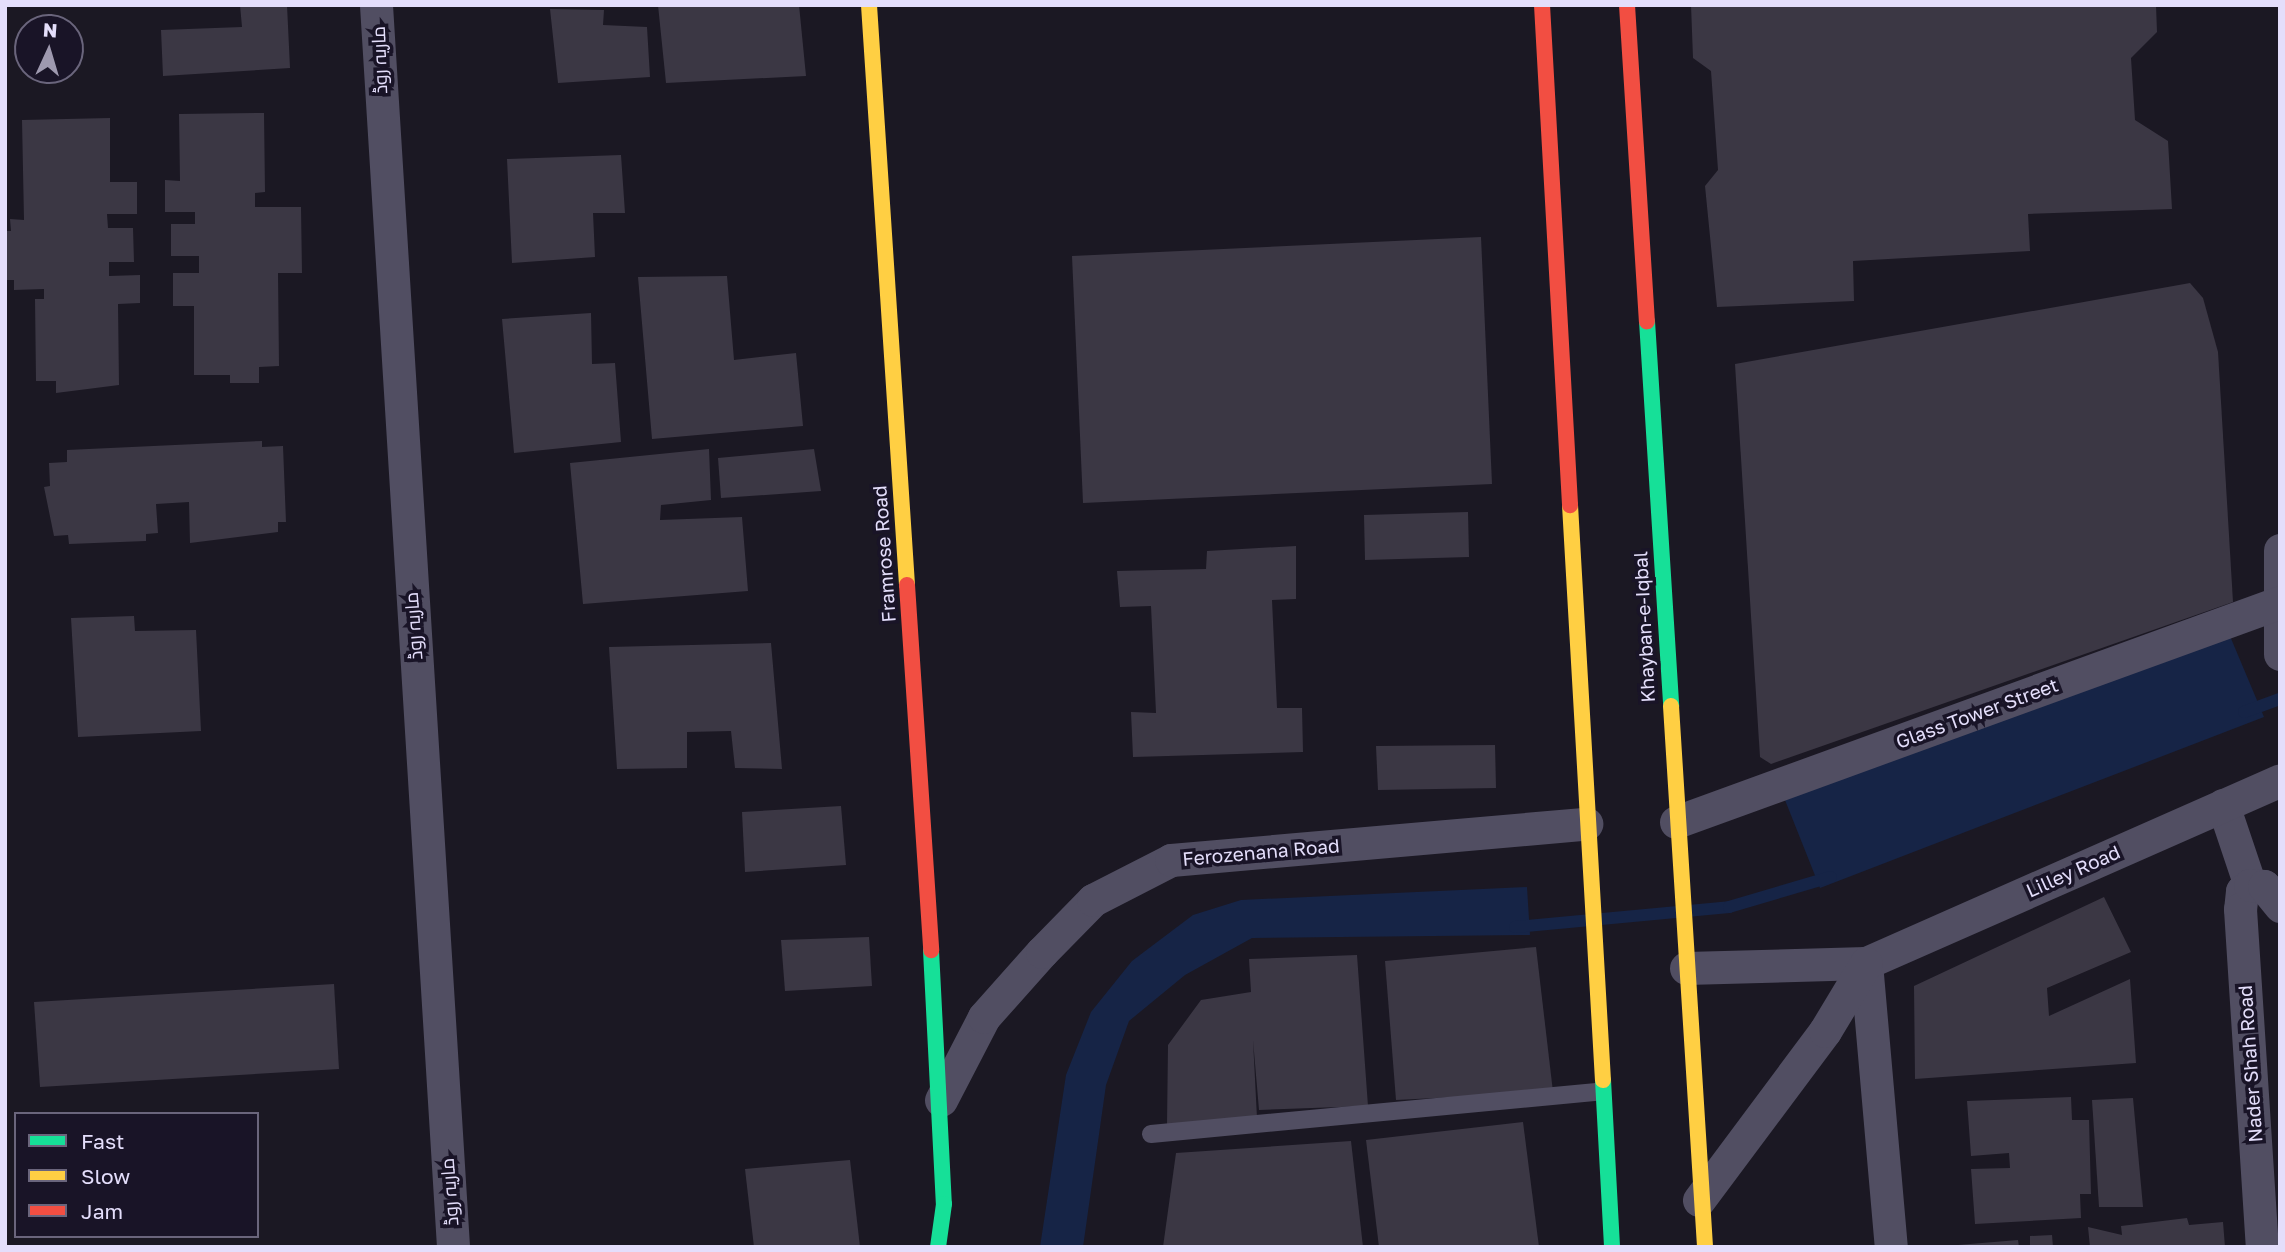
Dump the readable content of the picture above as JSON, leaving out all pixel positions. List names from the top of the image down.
{
  "streets": {
    "main road": ["Framrose Road", "Khayban-e-Iqbal"],
    "street": [
      "ماریہ روڈ",
      "Glass Tower Street",
      "Ferozenana Road",
      "Lilley Road",
      "Nader Shah Road"
    ]
  },
  "crossings": [
    ["Framrose Road", "Ferozenana Road"],
    ["Khayban-e-Iqbal", "Glass Tower Street"],
    ["Khayban-e-Iqbal", "Lilley Road"]
  ],
  "legend": ["Fast", "Slow", "Jam"],
  "north": "top"
}
